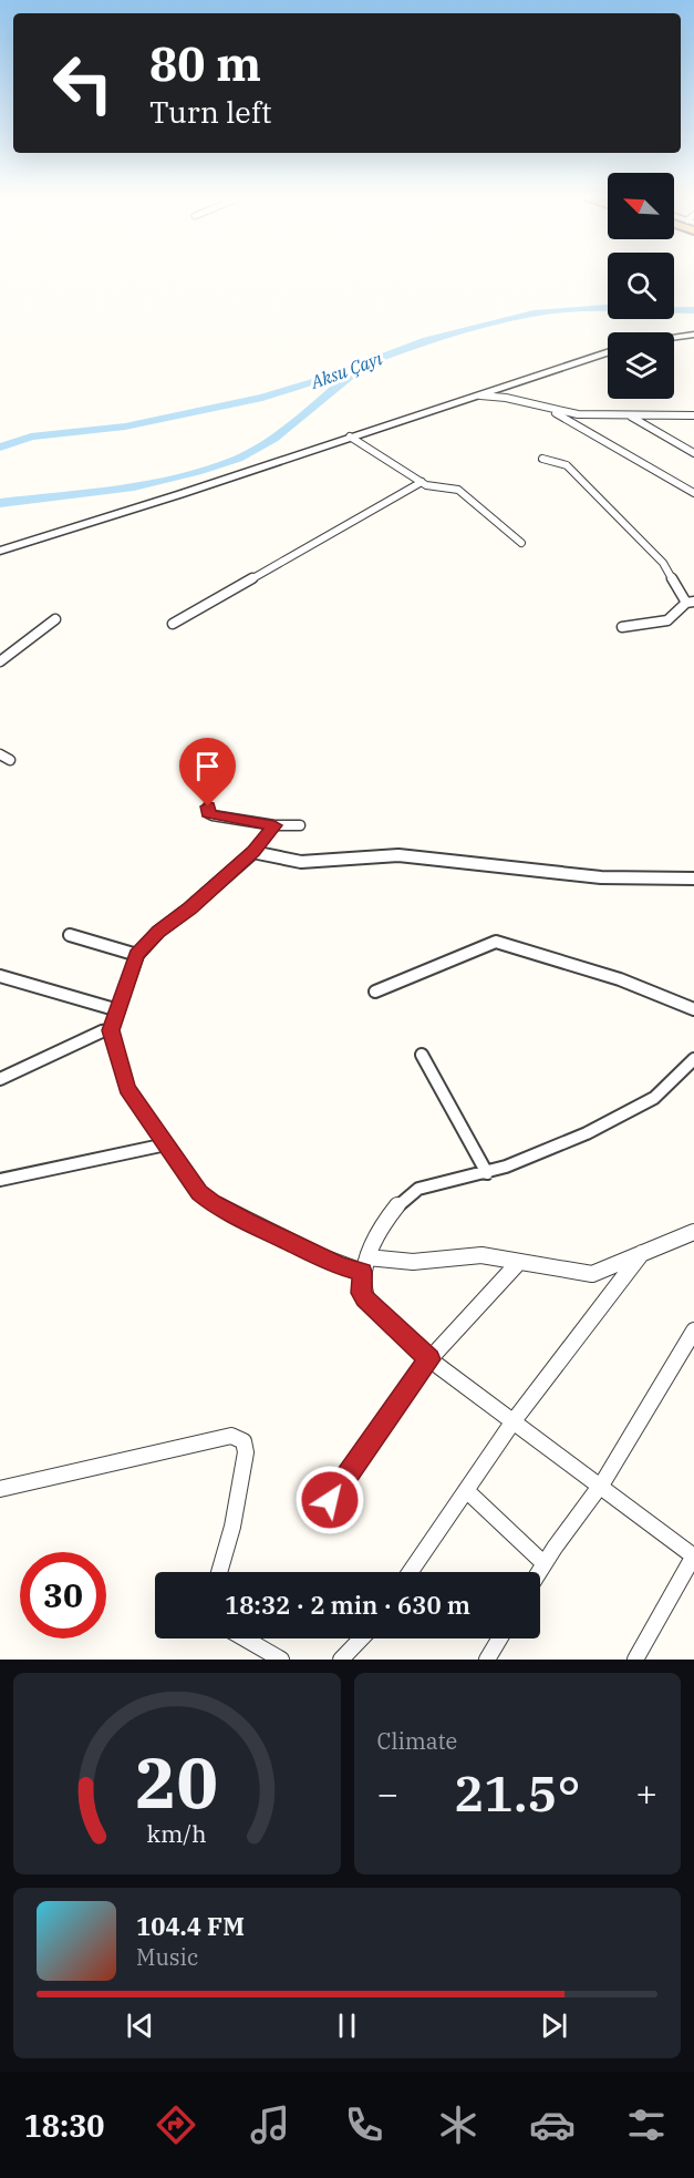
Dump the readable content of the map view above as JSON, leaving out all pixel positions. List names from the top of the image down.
{
  "water": ["Aksu Çayı"],
  "north": "top left",
  "page": {
    "turn": ["80 m", "Turn left"],
    "limit": "30",
    "trip": "18:32 · 2 min · 630 m",
    "tile": "Climate",
    "heat": ["−", "21.5°", "+"],
    "song": ["104.4 FM", "Music"],
    "tabs": "18:30",
    "gauge": ["20", "km/h"]
  }
}
